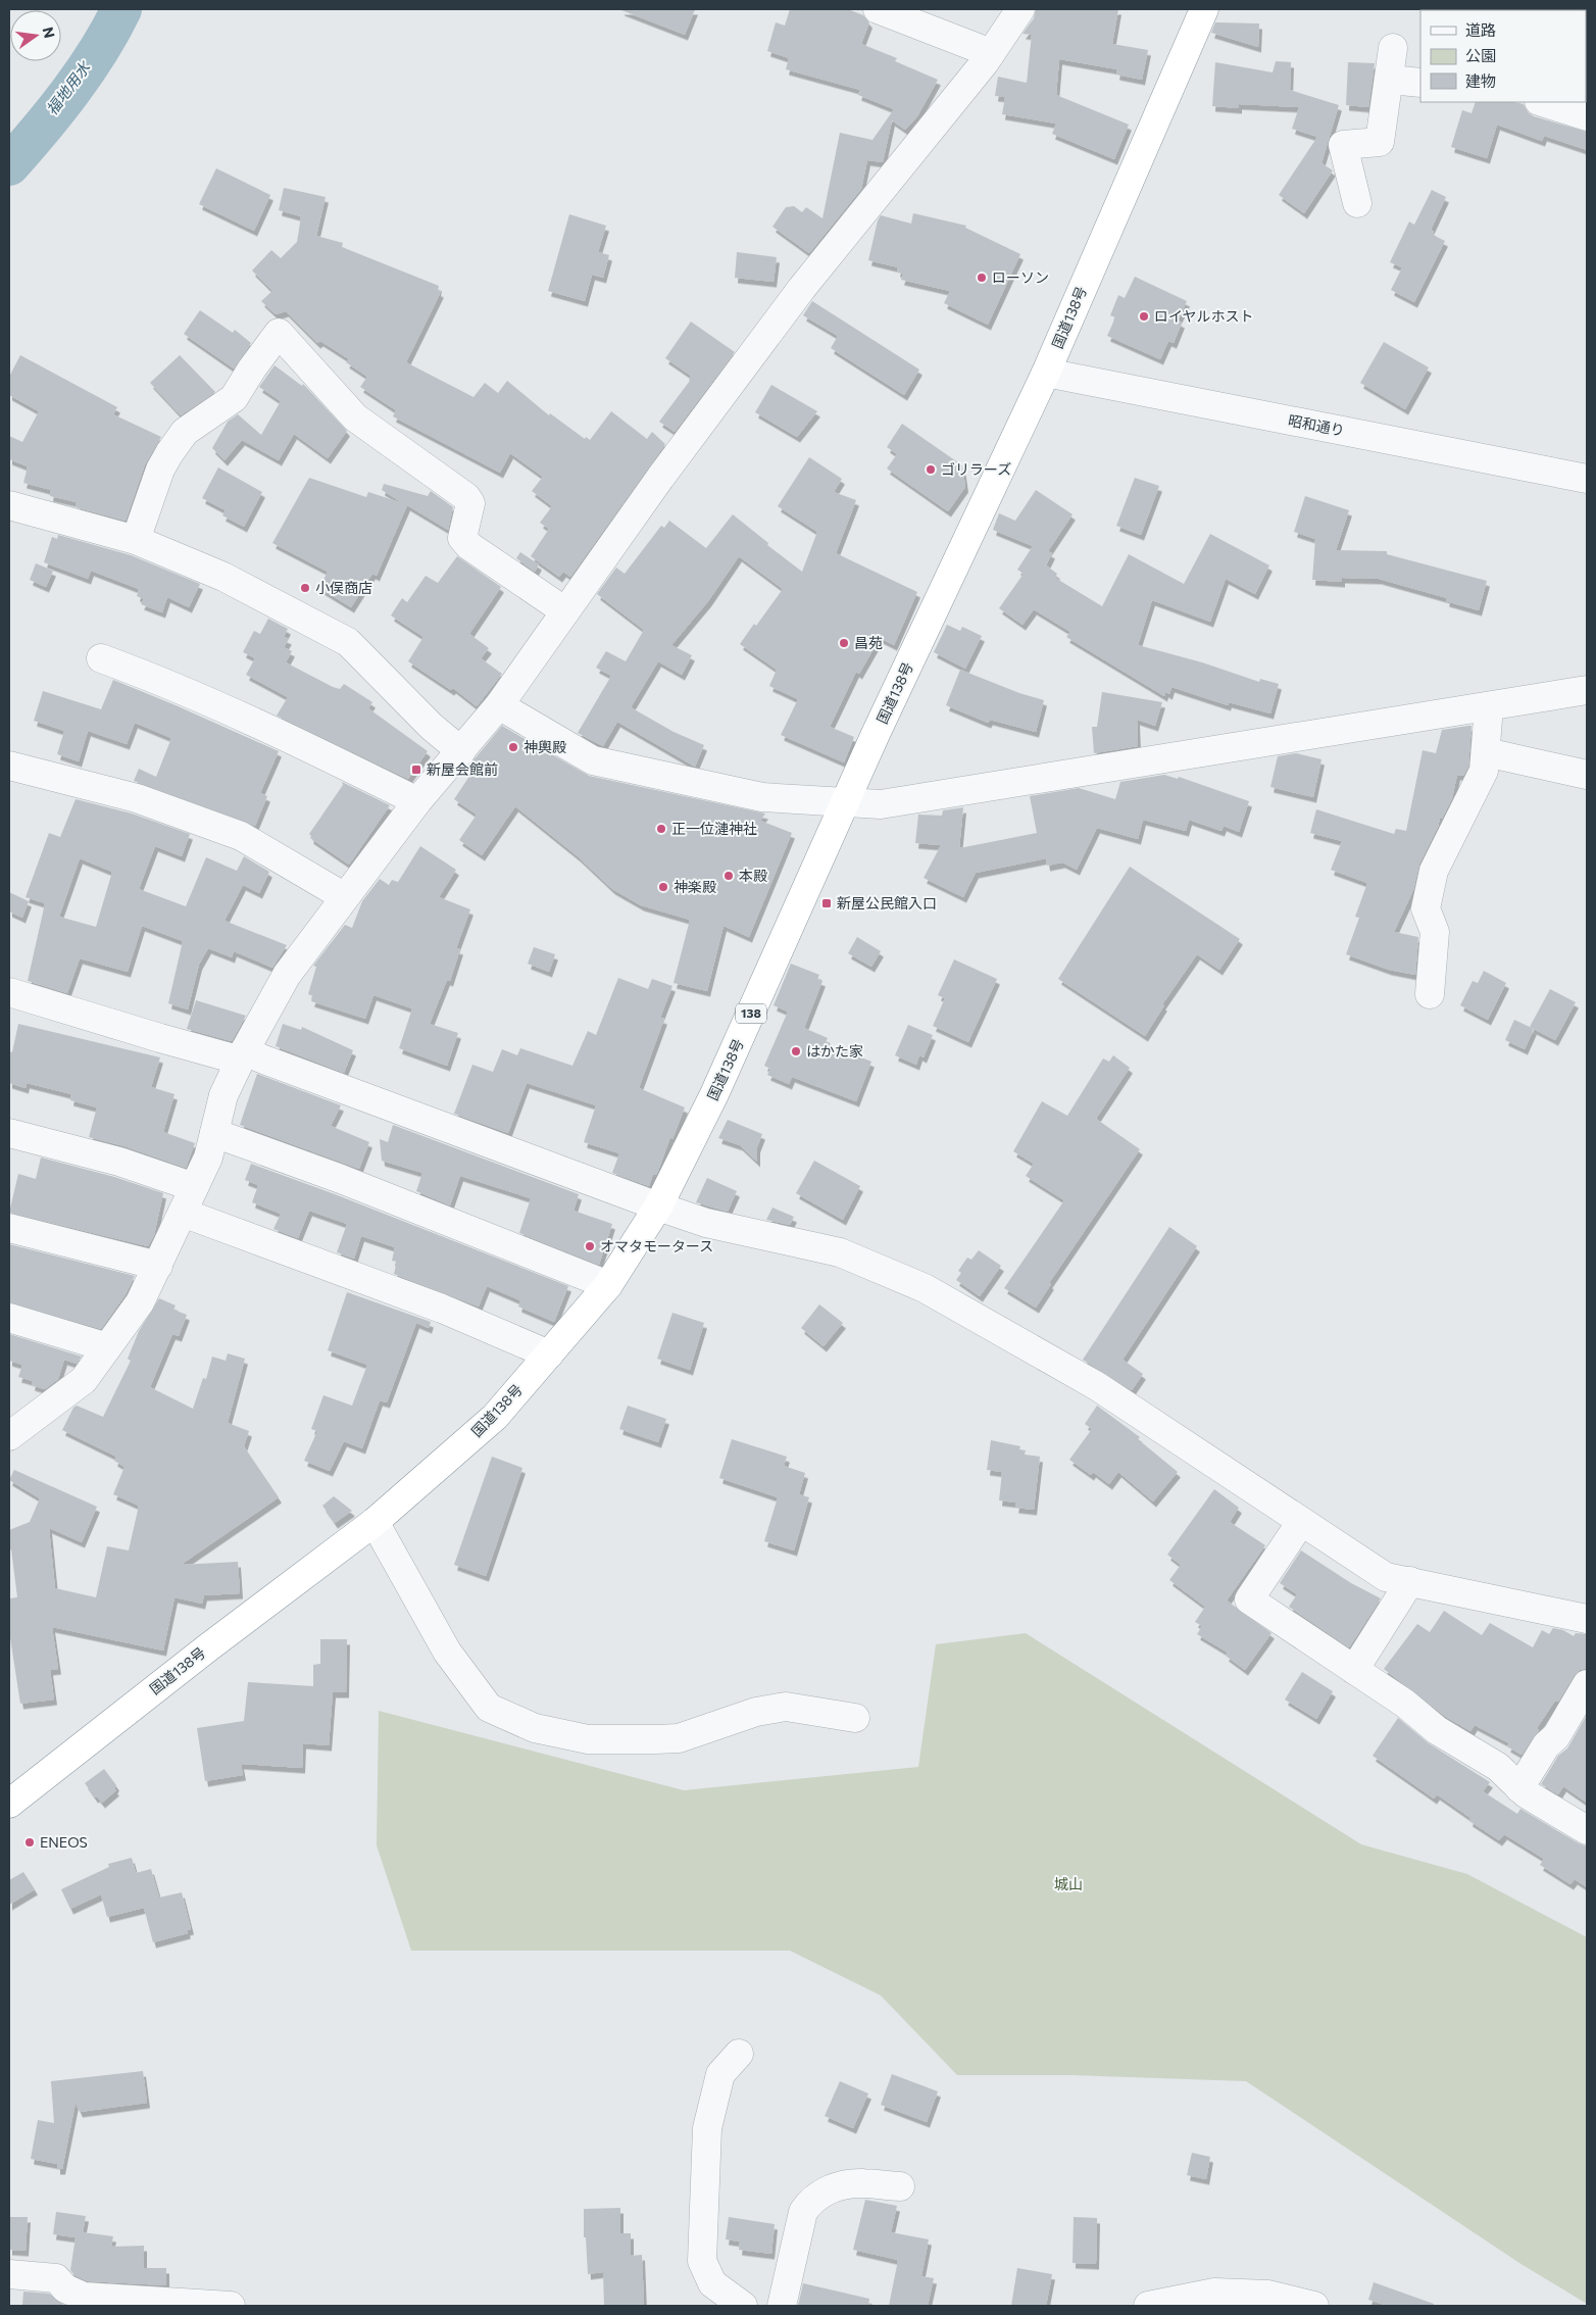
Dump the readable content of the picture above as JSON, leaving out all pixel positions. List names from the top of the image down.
{
  "streets": {
    "highway": ["国道138号", "138"],
    "street": ["昭和通り"]
  },
  "crossings": [
    ["国道138号", "昭和通り"]
  ],
  "water": ["福地用水"],
  "parks": ["城山"],
  "places": {
    "other": [
      "ローソン",
      "ロイヤルホスト",
      "ゴリラーズ",
      "小俣商店",
      "昌苑",
      "神輿殿",
      "正一位漣神社",
      "本殿",
      "神楽殿",
      "はかた家",
      "オマタモータース",
      "ENEOS"
    ],
    "transit": ["新屋会館前", "新屋公民館入口"]
  },
  "legend": ["道路", "公園", "建物"],
  "north": "right"
}
